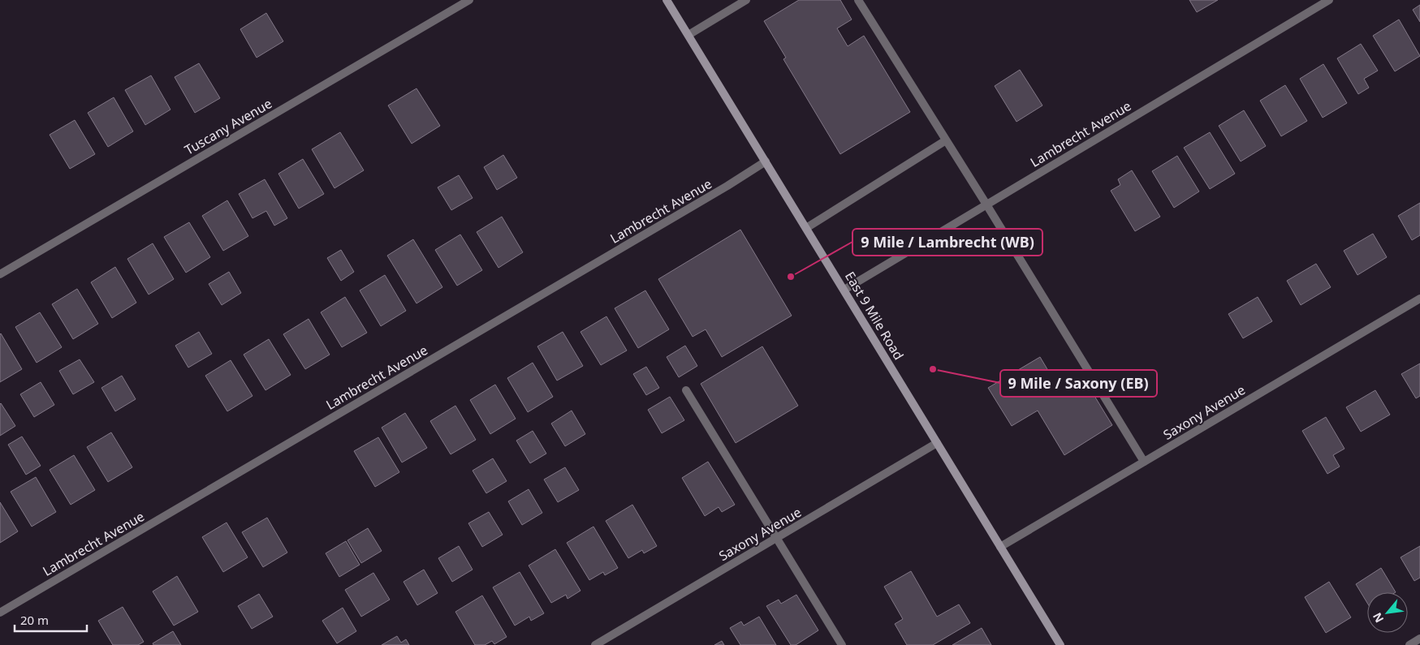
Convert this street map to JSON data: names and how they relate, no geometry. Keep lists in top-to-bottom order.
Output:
{
  "streets": {
    "main road": ["East 9 Mile Road"],
    "street": ["Tuscany Avenue", "Lambrecht Avenue", "Saxony Avenue"]
  },
  "crossings": [
    ["Lambrecht Avenue", "East 9 Mile Road"],
    ["East 9 Mile Road", "Saxony Avenue"]
  ],
  "places": ["9 Mile / Lambrecht (WB)", "9 Mile / Saxony (EB)"],
  "scale_bar": "20 m",
  "north": "bottom left"
}
